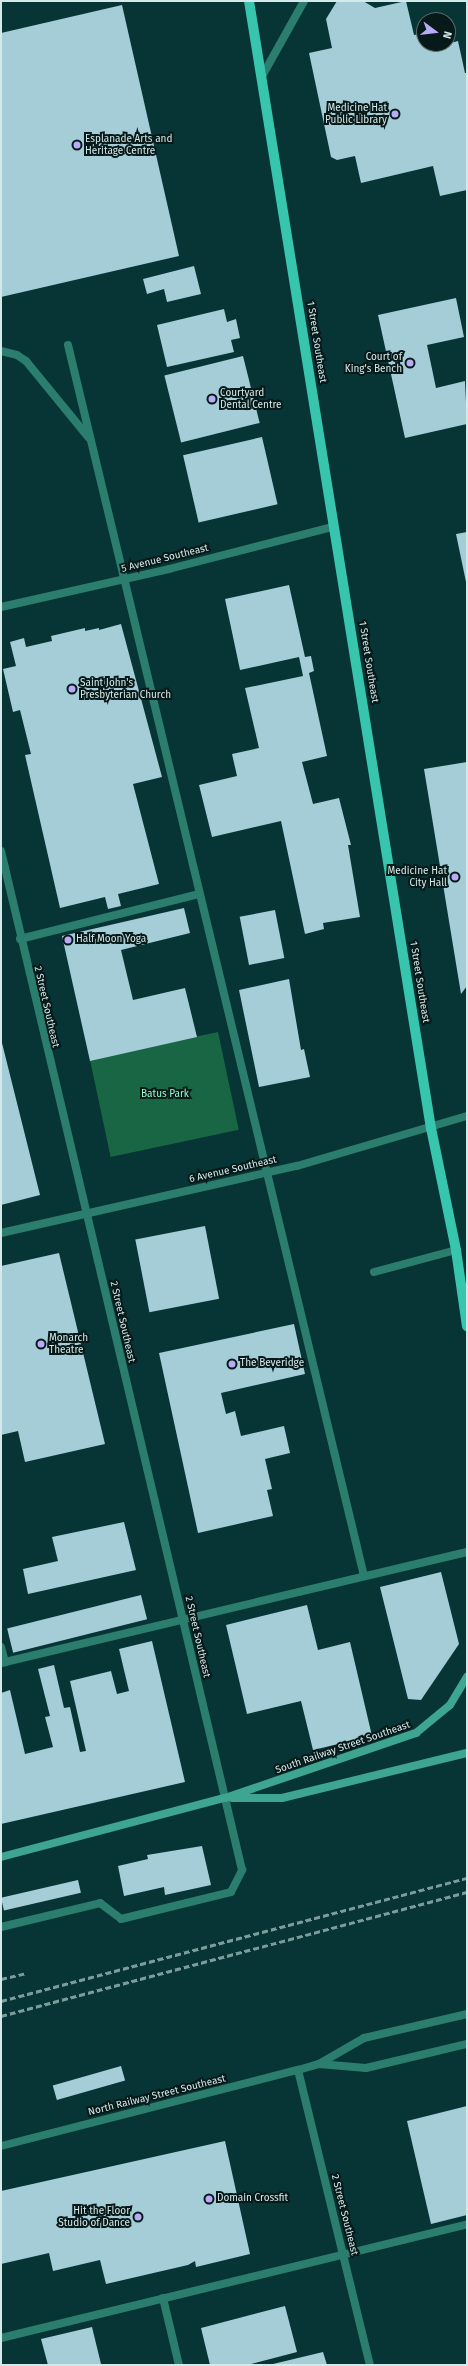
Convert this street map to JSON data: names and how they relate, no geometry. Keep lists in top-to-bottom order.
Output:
{
  "streets": {
    "main road": ["1 Street Southeast", "South Railway Street Southeast"],
    "street": [
      "5 Avenue Southeast",
      "2 Street Southeast",
      "6 Avenue Southeast",
      "North Railway Street Southeast"
    ]
  },
  "crossings": [
    ["1 Street Southeast", "5 Avenue Southeast"],
    ["1 Street Southeast", "6 Avenue Southeast"],
    ["2 Street Southeast", "6 Avenue Southeast"],
    ["2 Street Southeast", "South Railway Street Southeast"],
    ["2 Street Southeast", "North Railway Street Southeast"]
  ],
  "parks": ["Batus Park"],
  "places": [
    "Medicine Hat Public Library",
    "Esplanade Arts and Heritage Centre",
    "Court of King's Bench",
    "Courtyard Dental Centre",
    "Saint John's Presbyterian Church",
    "Medicine Hat City Hall",
    "Half Moon Yoga",
    "Monarch Theatre",
    "The Beveridge",
    "Domain Crossfit",
    "Hit the Floor Studio of Dance"
  ],
  "north": "right"
}
